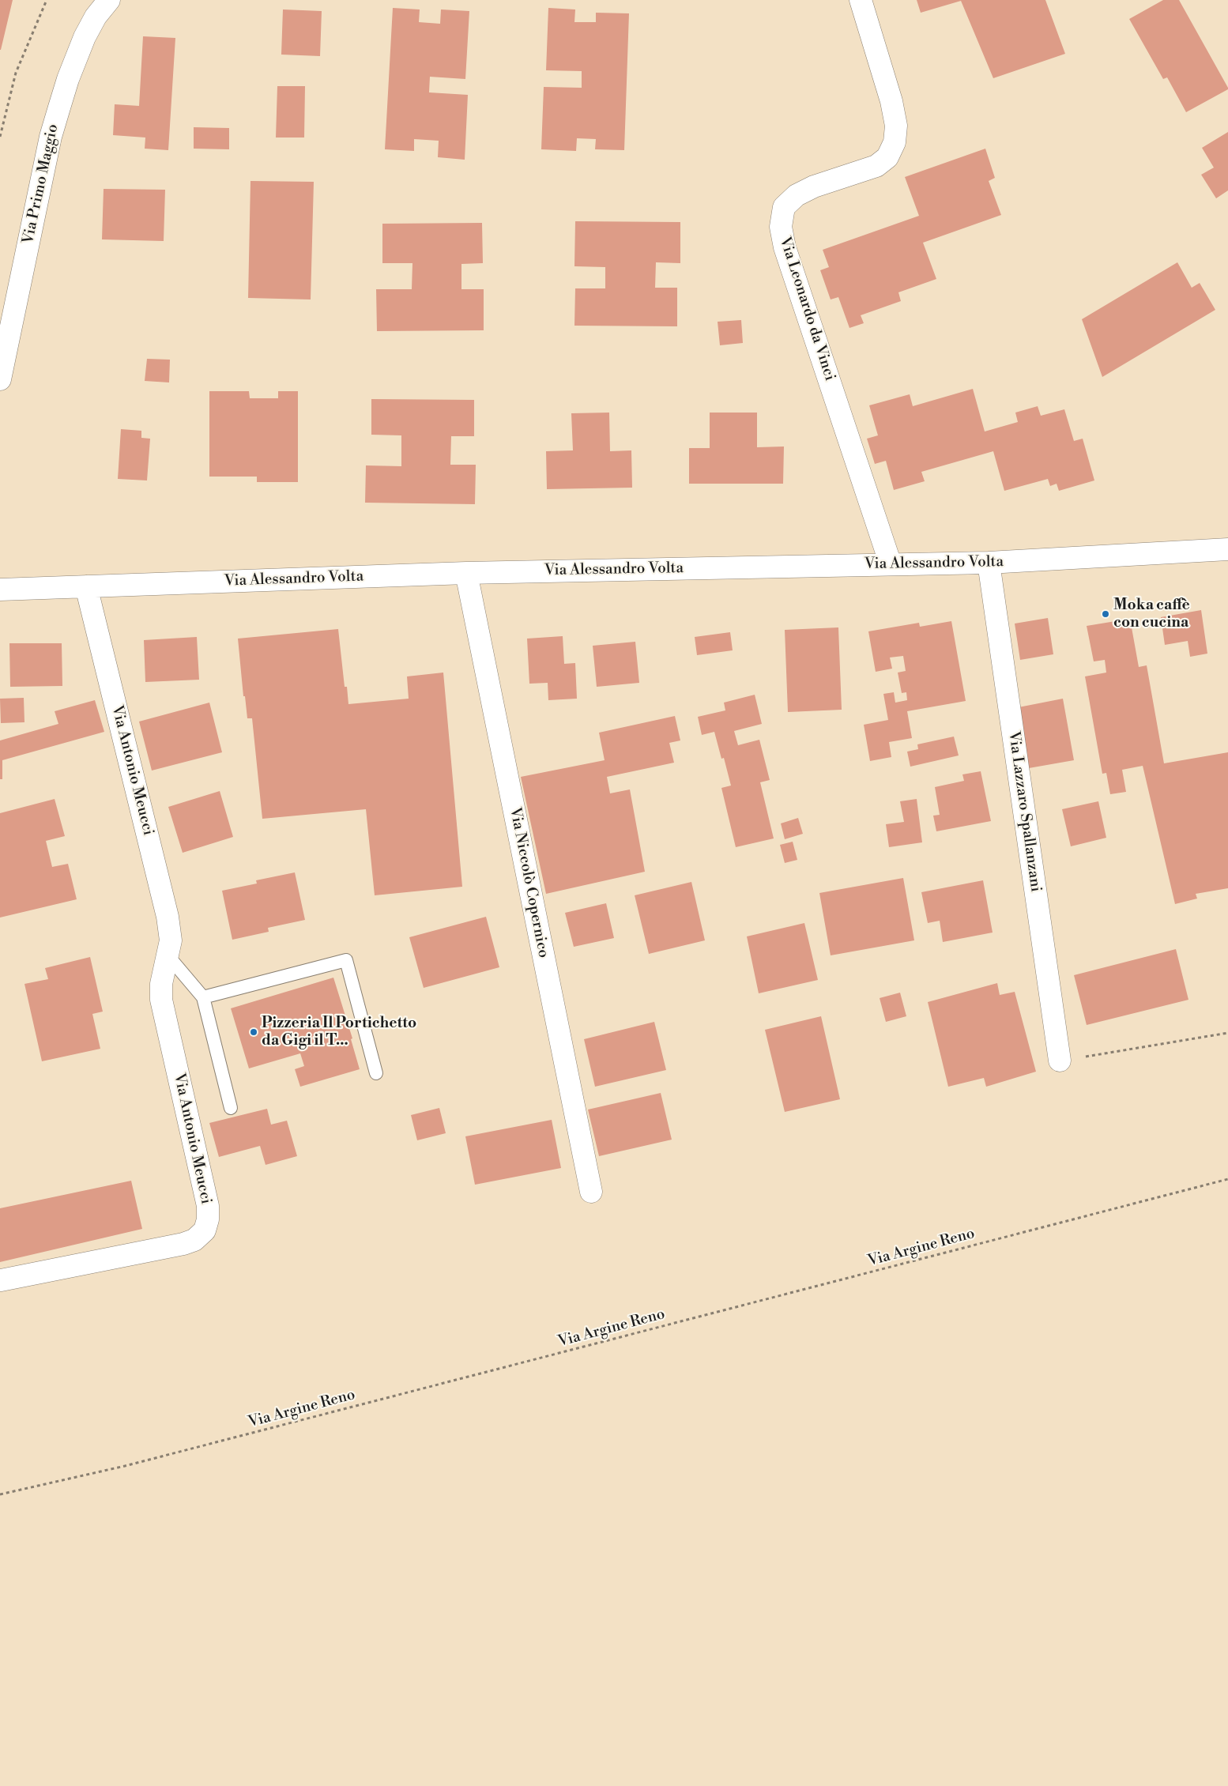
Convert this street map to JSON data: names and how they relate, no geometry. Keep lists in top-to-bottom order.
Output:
{
  "streets": {
    "street": [
      "Via Primo Maggio",
      "Via Leonardo da Vinci",
      "Via Alessandro Volta",
      "Via Antonio Meucci",
      "Via Lazzaro Spallanzani",
      "Via Niccolò Copernico"
    ],
    "path": ["Via Argine Reno"]
  },
  "crossings": [
    ["Via Leonardo da Vinci", "Via Alessandro Volta"],
    ["Via Alessandro Volta", "Via Antonio Meucci"],
    ["Via Alessandro Volta", "Via Lazzaro Spallanzani"],
    ["Via Alessandro Volta", "Via Niccolò Copernico"]
  ],
  "places": ["Moka caffè con cucina", "Pizzeria Il Portichetto da Gigi il T..."]
}
